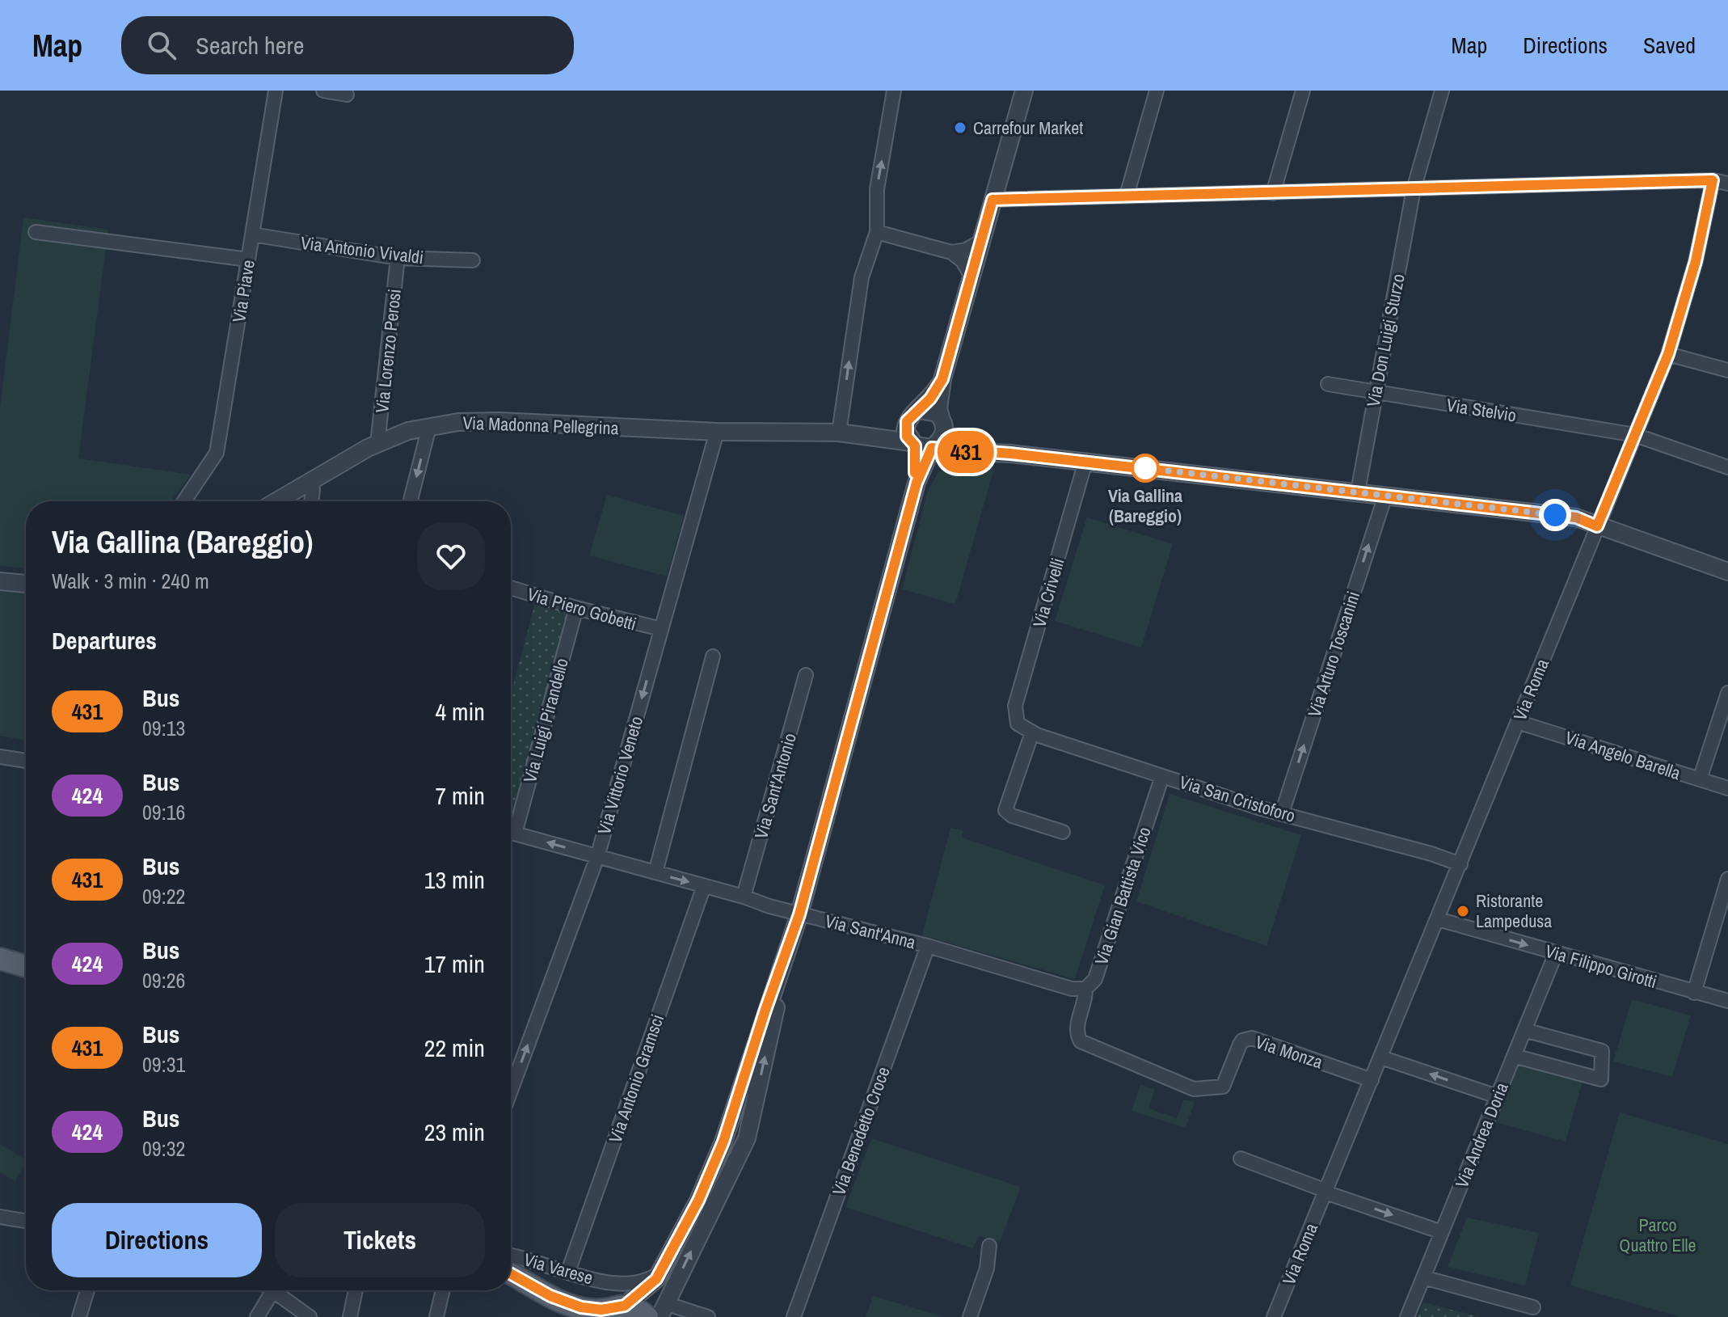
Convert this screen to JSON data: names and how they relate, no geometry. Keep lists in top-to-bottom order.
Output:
{
  "streets": {
    "street": [
      "Via Antonio Vivaldi",
      "Via Piave",
      "Via Don Luigi Sturzo",
      "Via Lorenzo Perosi",
      "Via Stelvio",
      "Via Madonna Pellegrina",
      "Via Crivelli",
      "Via Piero Gobetti",
      "Via Arturo Toscanini",
      "Via Roma",
      "Via Luigi Pirandello",
      "Via Angelo Barella",
      "Via Vittorio Veneto",
      "Via Sant'Antonio",
      "Via San Cristoforo",
      "Via Gian Battista Vico",
      "Via Sant'Anna",
      "Via Filippo Girotti",
      "Via Monza",
      "Via Antonio Gramsci",
      "Via Benedetto Croce",
      "Via Andrea Doria",
      "Via Varese"
    ]
  },
  "crossings": [
    ["Via Antonio Vivaldi", "Via Piave"],
    ["Via Antonio Vivaldi", "Via Lorenzo Perosi"],
    ["Via Don Luigi Sturzo", "Via Stelvio"],
    ["Via Lorenzo Perosi", "Via Madonna Pellegrina"],
    ["Via Stelvio", "Via Roma"],
    ["Via Madonna Pellegrina", "Via Vittorio Veneto"],
    ["Via Crivelli", "Via San Cristoforo"],
    ["Via Piero Gobetti", "Via Luigi Pirandello"],
    ["Via Piero Gobetti", "Via Vittorio Veneto"],
    ["Via Arturo Toscanini", "Via San Cristoforo"],
    ["Via Roma", "Via Angelo Barella"],
    ["Via Roma", "Via San Cristoforo"],
    ["Via Roma", "Via Filippo Girotti"],
    ["Via Roma", "Via Monza"],
    ["Via Vittorio Veneto", "Via Sant'Anna"],
    ["Via Sant'Antonio", "Via Sant'Anna"],
    ["Via San Cristoforo", "Via Gian Battista Vico"],
    ["Via Gian Battista Vico", "Via Sant'Anna"],
    ["Via Gian Battista Vico", "Via Monza"],
    ["Via Sant'Anna", "Via Antonio Gramsci"],
    ["Via Sant'Anna", "Via Benedetto Croce"],
    ["Via Filippo Girotti", "Via Andrea Doria"],
    ["Via Antonio Gramsci", "Via Varese"]
  ],
  "one_way": ["Via Arturo Toscanini", "Via Filippo Girotti"],
  "parks": ["Parco Quattro Elle"],
  "places": ["Carrefour Market", "Via Gallina (Bareggio)", "Ristorante Lampedusa"],
  "lines": ["bus line 431"],
  "page": {
    "header": "Map",
    "search": "Search here",
    "nav": ["Map", "Directions", "Saved"],
    "on_map": "431",
    "heading": [
      ["Via Gallina (Bareggio)", "Walk · 3 min · 240 m"],
      "Departures"
    ],
    "list": [
      {
        "mark": "431",
        "name": "Bus",
        "note": "09:13",
        "value": "4 min"
      },
      {
        "mark": "424",
        "name": "Bus",
        "note": "09:16",
        "value": "7 min"
      },
      {
        "mark": "431",
        "name": "Bus",
        "note": "09:22",
        "value": "13 min"
      },
      {
        "mark": "424",
        "name": "Bus",
        "note": "09:26",
        "value": "17 min"
      },
      {
        "mark": "431",
        "name": "Bus",
        "note": "09:31",
        "value": "22 min"
      },
      {
        "mark": "424",
        "name": "Bus",
        "note": "09:32",
        "value": "23 min"
      }
    ],
    "buttons": ["Directions", "Tickets"]
  }
}
